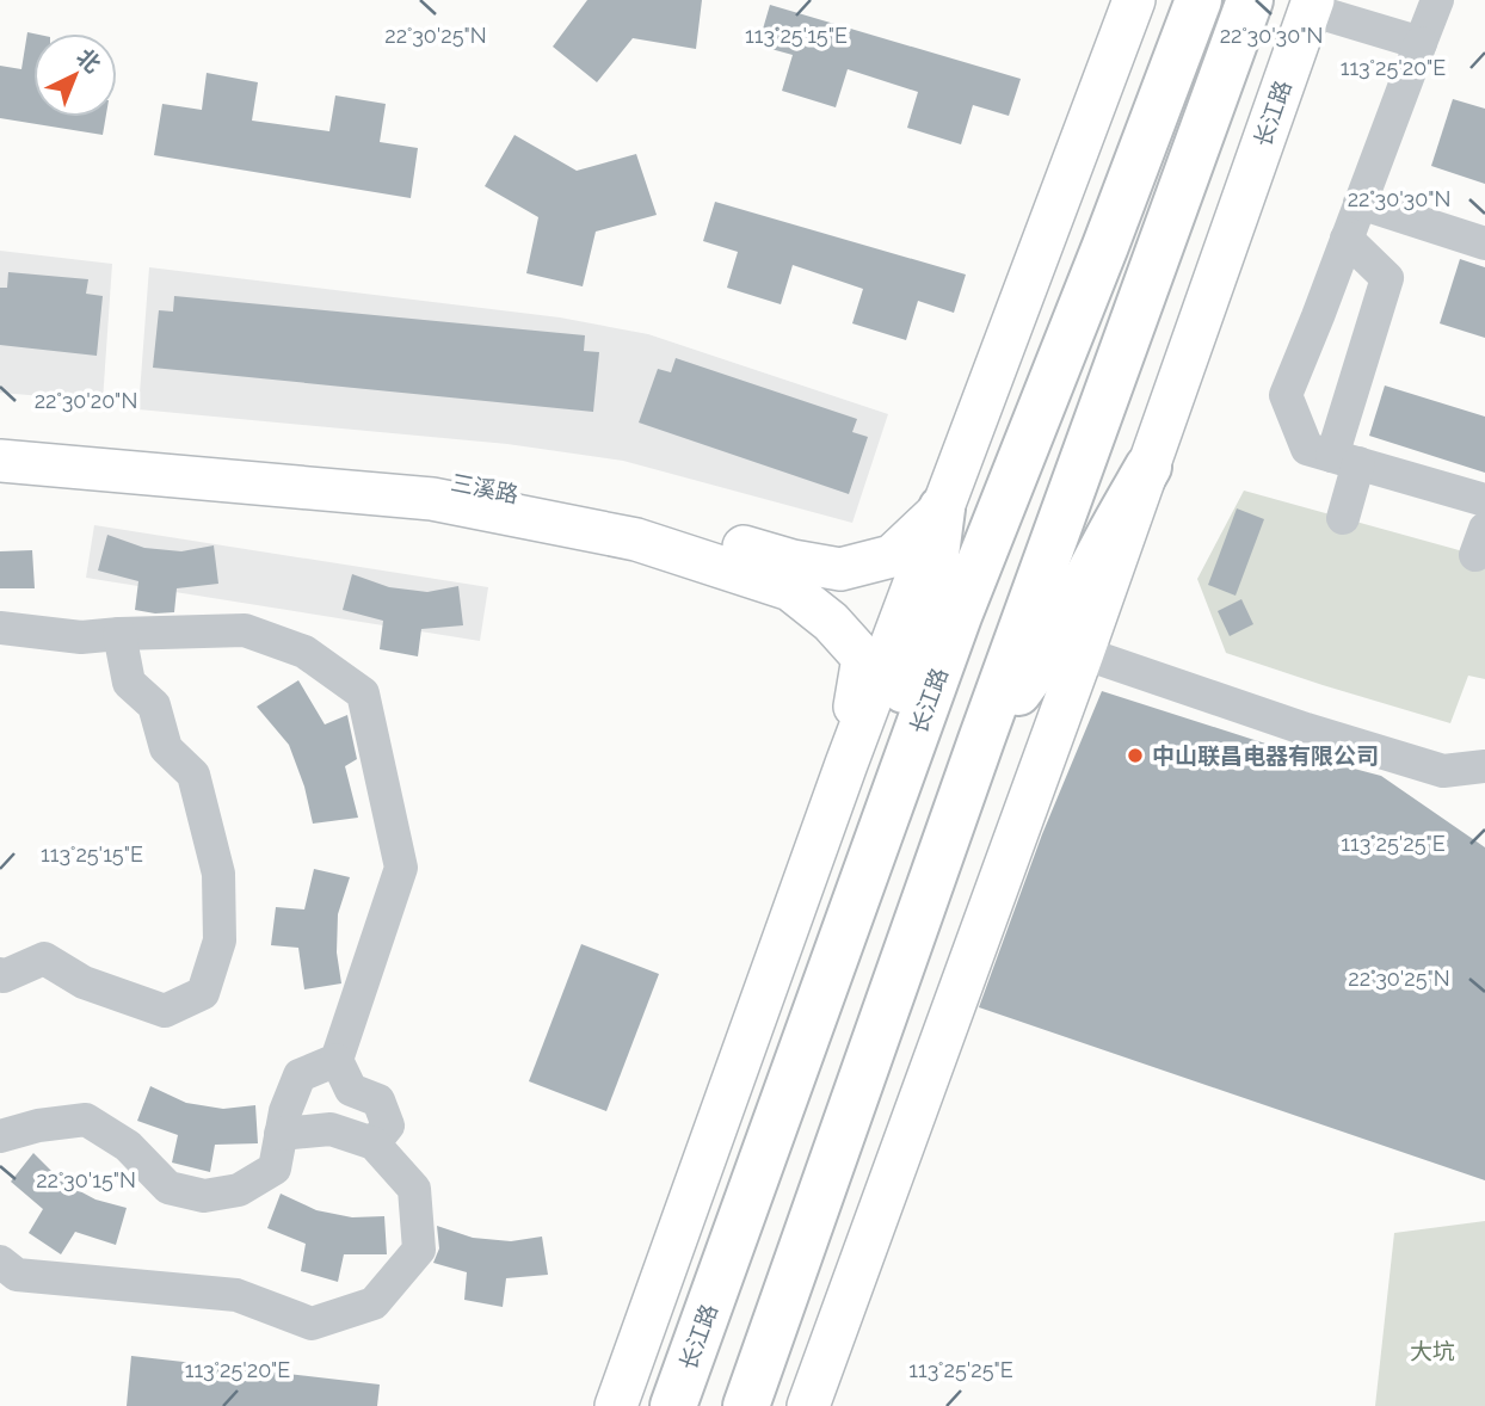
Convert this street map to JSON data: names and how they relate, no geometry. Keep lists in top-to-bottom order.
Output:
{
  "streets": {
    "highway": ["长江路"],
    "main road": ["三溪路"]
  },
  "parks": ["大坑"],
  "places": ["中山联昌电器有限公司"],
  "north": "top right",
  "coordinates": [
    "22°30'30\"N",
    "22°30'25\"N",
    "113°25'15\"E",
    "113°25'20\"E",
    "22°30'20\"N",
    "113°25'25\"E",
    "22°30'15\"N"
  ]
}
